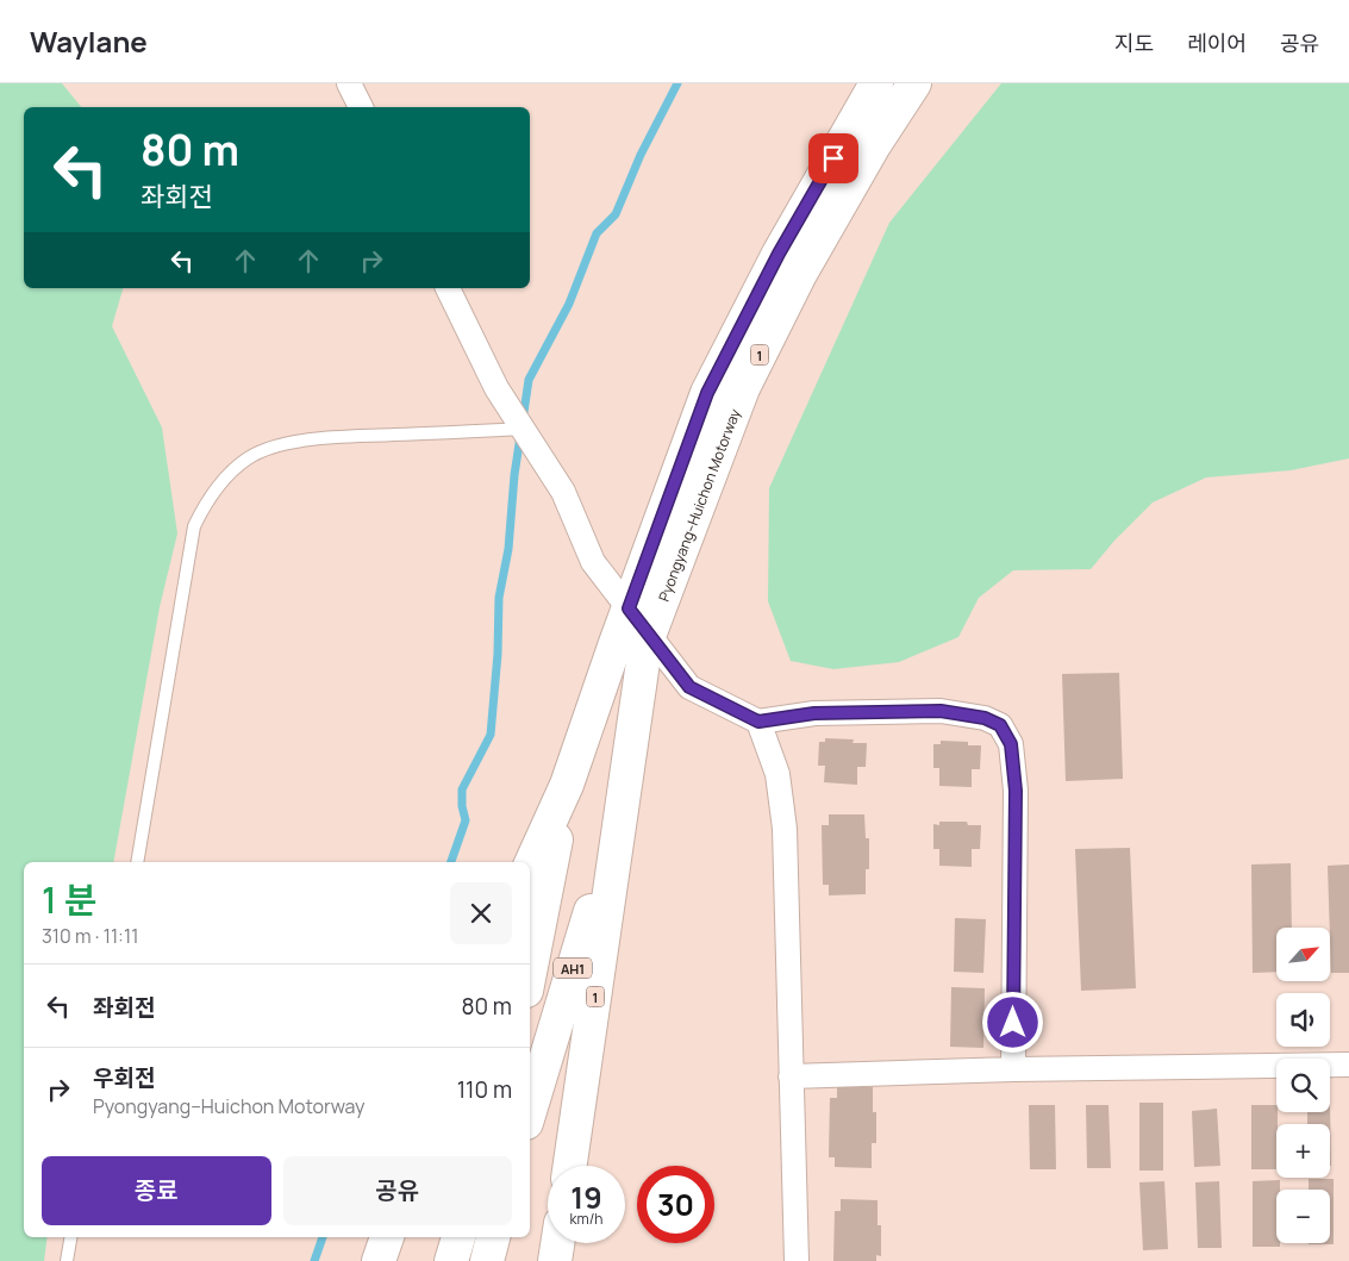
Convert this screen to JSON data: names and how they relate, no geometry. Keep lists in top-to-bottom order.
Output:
{
  "streets": {
    "highway": ["1", "Pyongyang–Huichon Motorway", "AH1"]
  },
  "crossings": [
    ["Pyongyang–Huichon Motorway", "AH1"]
  ],
  "north": "top right",
  "page": {
    "header": "Waylane",
    "nav": ["지도", "레이어", "공유"],
    "turn": ["80 m", "좌회전"],
    "heading": ["1 분", "310 m · 11:11"],
    "map_buttons": ["+", "−"],
    "list": [
      {
        "name": "좌회전",
        "value": "80 m"
      },
      {
        "name": "우회전",
        "note": "Pyongyang–Huichon Motorway",
        "value": "110 m"
      }
    ],
    "buttons": ["종료", "공유"],
    "speed": "19 km/h",
    "limit": "30"
  }
}
